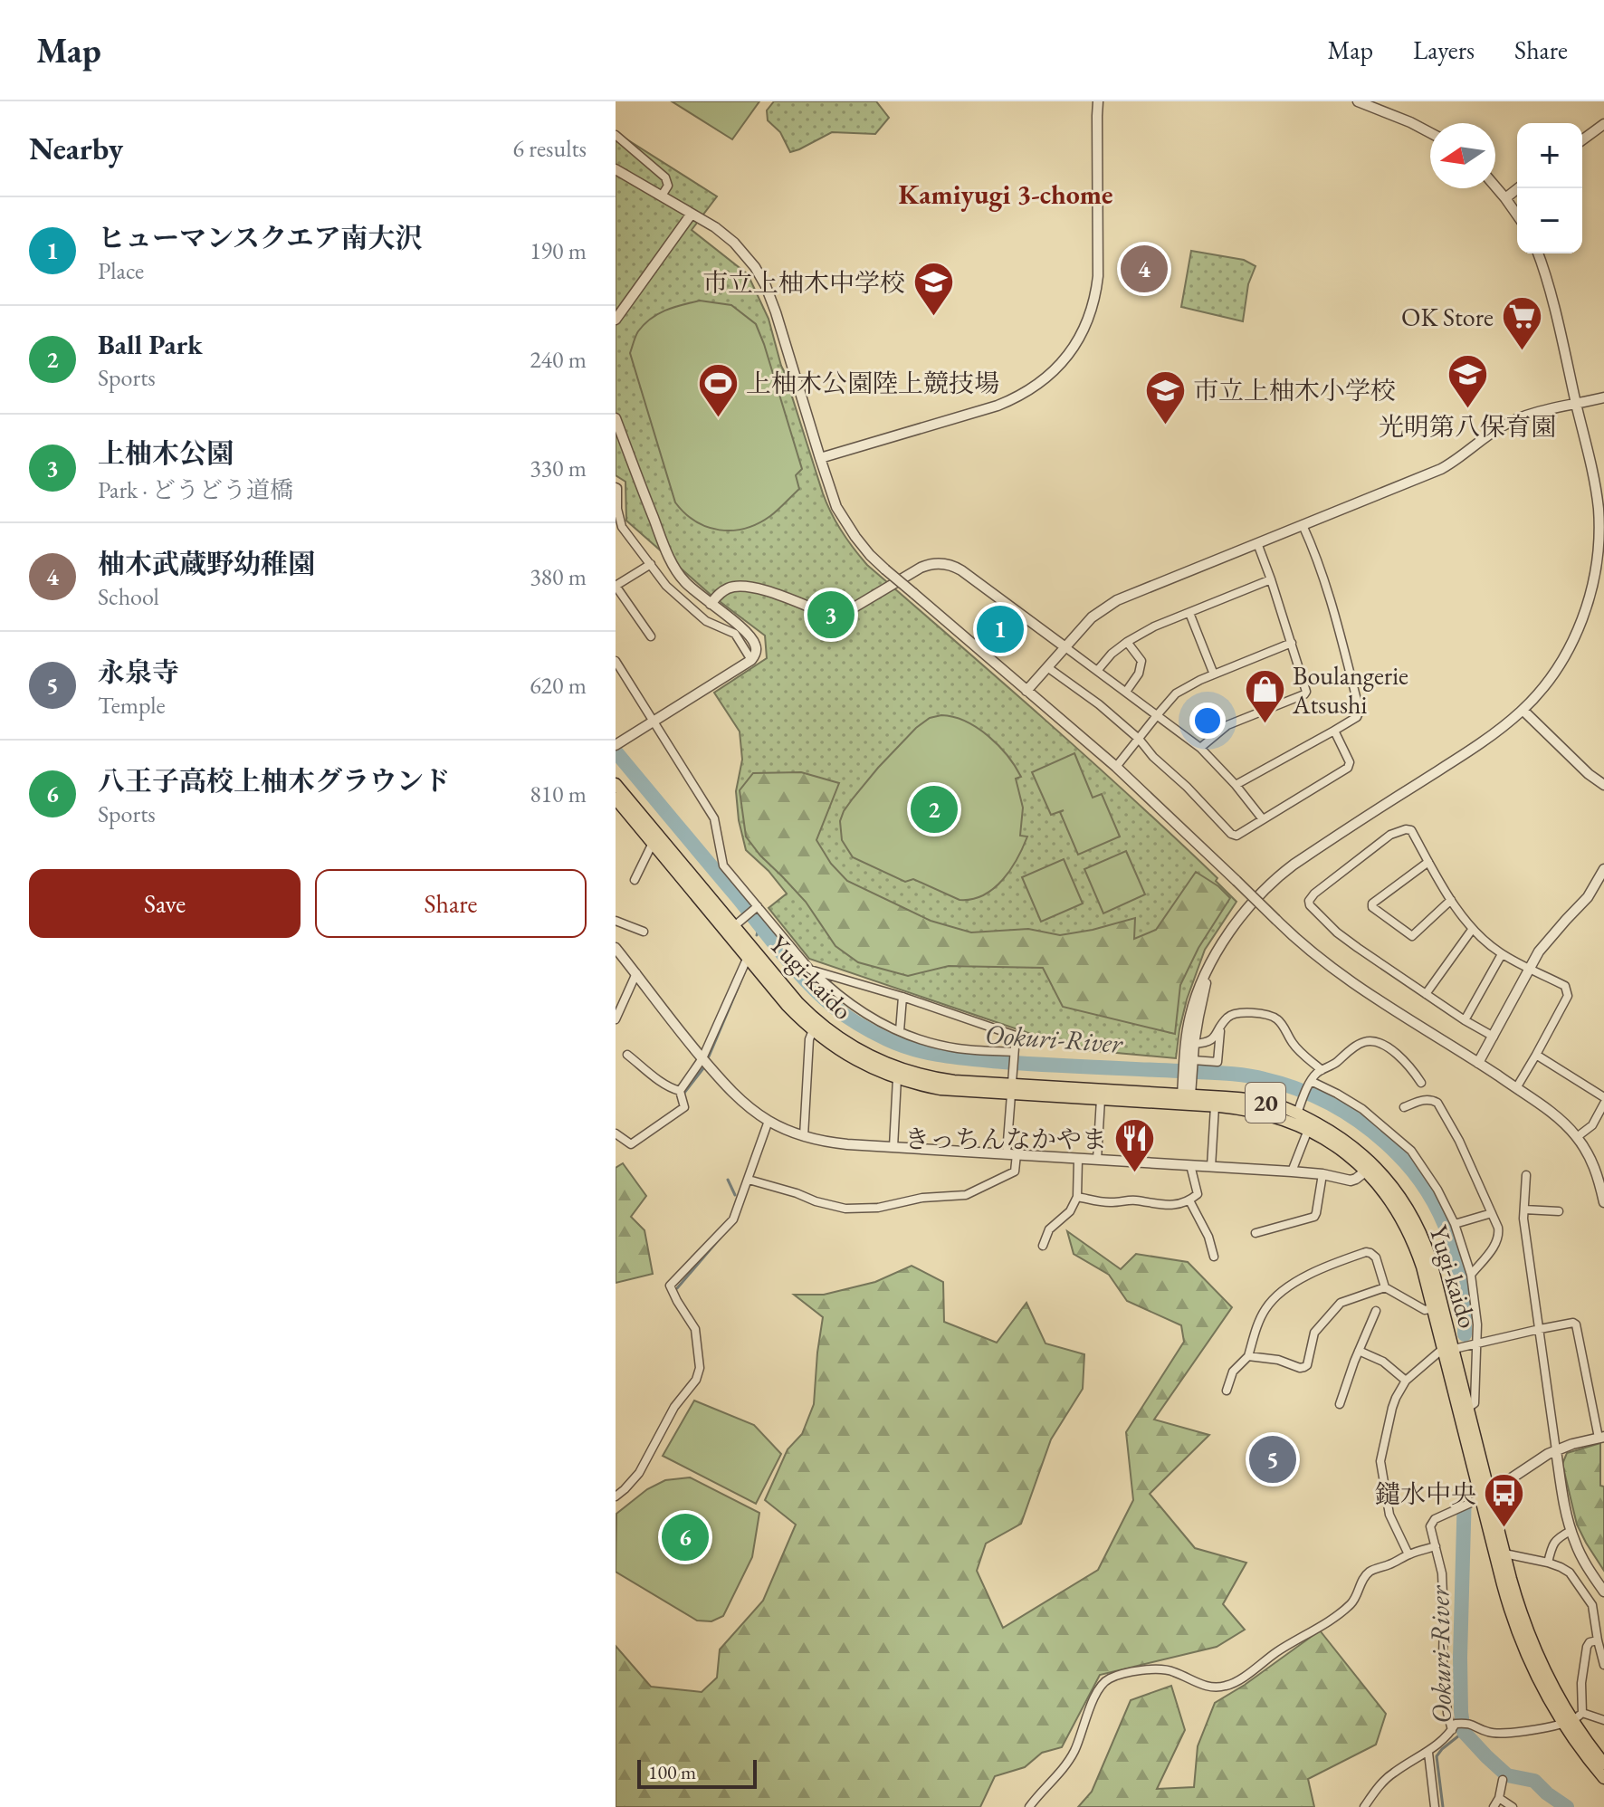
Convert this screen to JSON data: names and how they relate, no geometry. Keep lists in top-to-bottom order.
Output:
{
  "streets": {
    "main road": ["Yugi-kaido", "20"]
  },
  "districts": ["Kamiyugi 3-chome"],
  "water": ["Ookuri-River"],
  "places": {
    "school or university": ["市立上柚木中学校", "光明第八保育園", "市立上柚木小学校"],
    "supermarket": ["OK Store"],
    "sports": ["上柚木公園陸上競技場"],
    "shop": ["Boulangerie Atsushi"],
    "restaurant": ["きっちんなかやま"],
    "bus stop": ["鑓水中央"]
  },
  "scale_bar": "100 m",
  "north": "left",
  "page": {
    "header": "Map",
    "nav": ["Map", "Layers", "Share"],
    "heading": ["Nearby", "6 results"],
    "map_buttons": ["+", "−"],
    "list": [
      {
        "mark": "1",
        "name": "ヒューマンスクエア南大沢",
        "note": "Place",
        "value": "190 m"
      },
      {
        "mark": "2",
        "name": "Ball Park",
        "note": "Sports",
        "value": "240 m"
      },
      {
        "mark": "3",
        "name": "上柚木公園",
        "note": "Park · どうどう道橋",
        "value": "330 m"
      },
      {
        "mark": "4",
        "name": "柚木武蔵野幼稚園",
        "note": "School",
        "value": "380 m"
      },
      {
        "mark": "5",
        "name": "永泉寺",
        "note": "Temple",
        "value": "620 m"
      },
      {
        "mark": "6",
        "name": "八王子高校上柚木グラウンド",
        "note": "Sports",
        "value": "810 m"
      }
    ],
    "pins": [
      "4",
      "3",
      "1",
      "2",
      "5",
      "6"
    ],
    "buttons": ["Save", "Share"],
    "scale": "100 m"
  }
}
